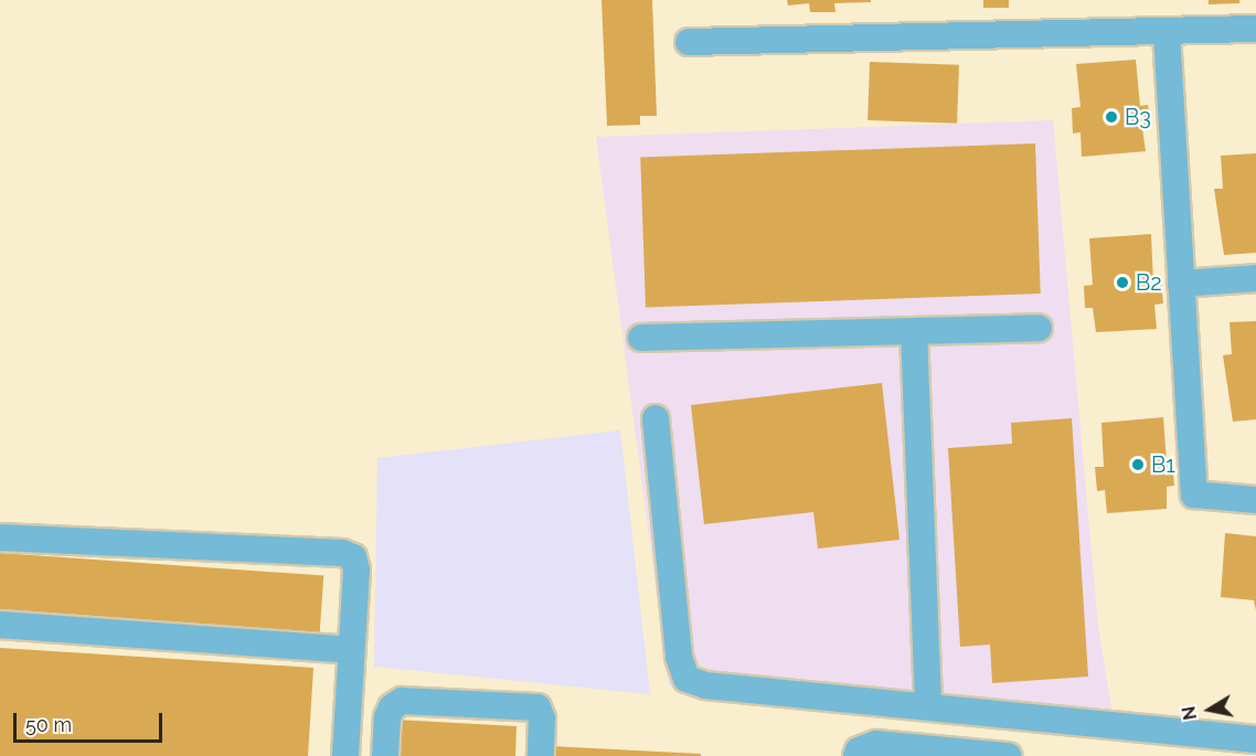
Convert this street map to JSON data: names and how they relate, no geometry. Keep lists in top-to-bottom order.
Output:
{
  "places": ["B3", "B2", "B1"],
  "scale_bar": "50 m",
  "north": "left"
}
